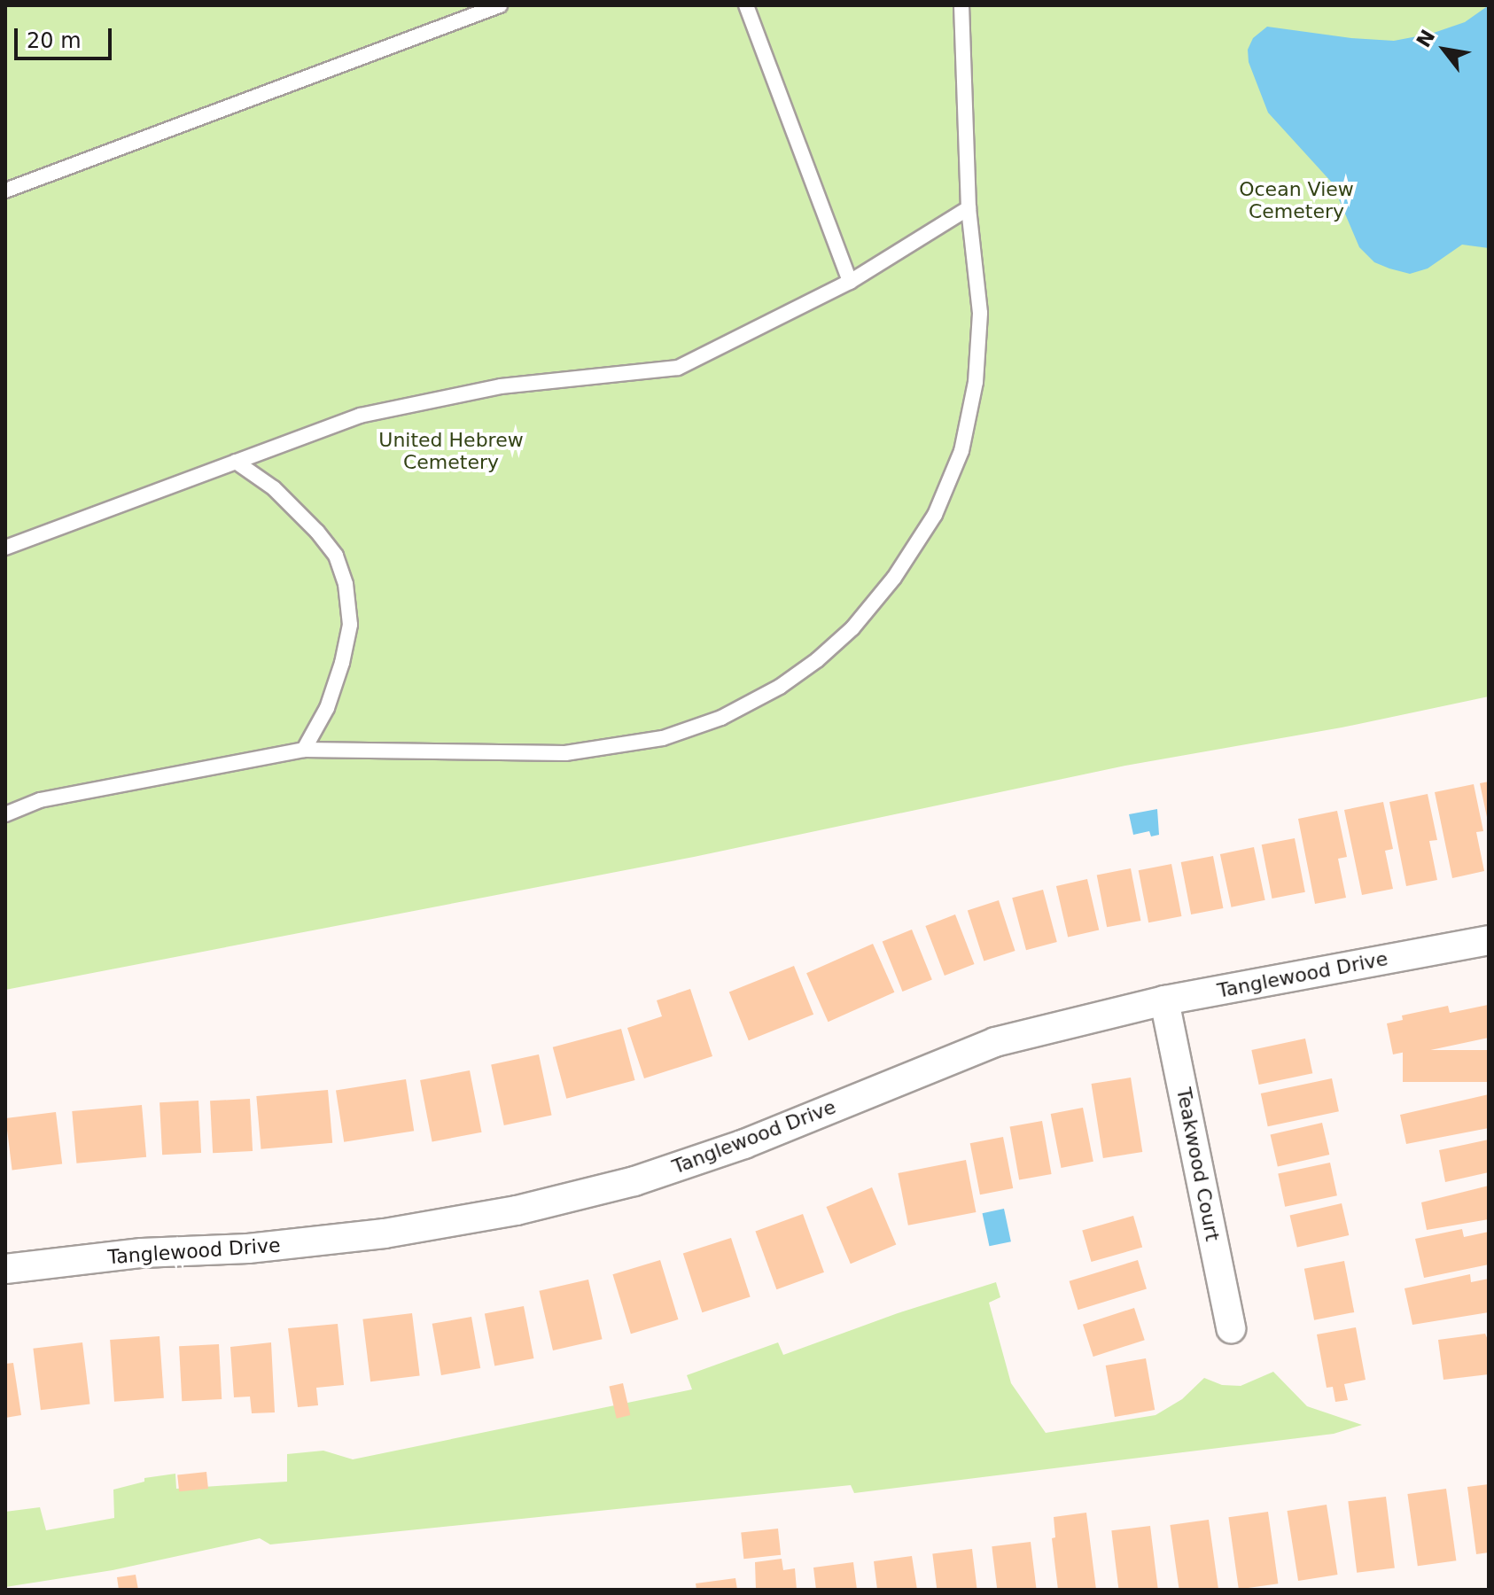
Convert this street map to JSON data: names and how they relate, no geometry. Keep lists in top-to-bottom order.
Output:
{
  "streets": {
    "street": ["Tanglewood Drive", "Teakwood Court"]
  },
  "crossings": [
    ["Tanglewood Drive", "Teakwood Court"]
  ],
  "parks": ["Ocean View Cemetery", "United Hebrew Cemetery"],
  "scale_bar": "20 m",
  "north": "top left"
}
